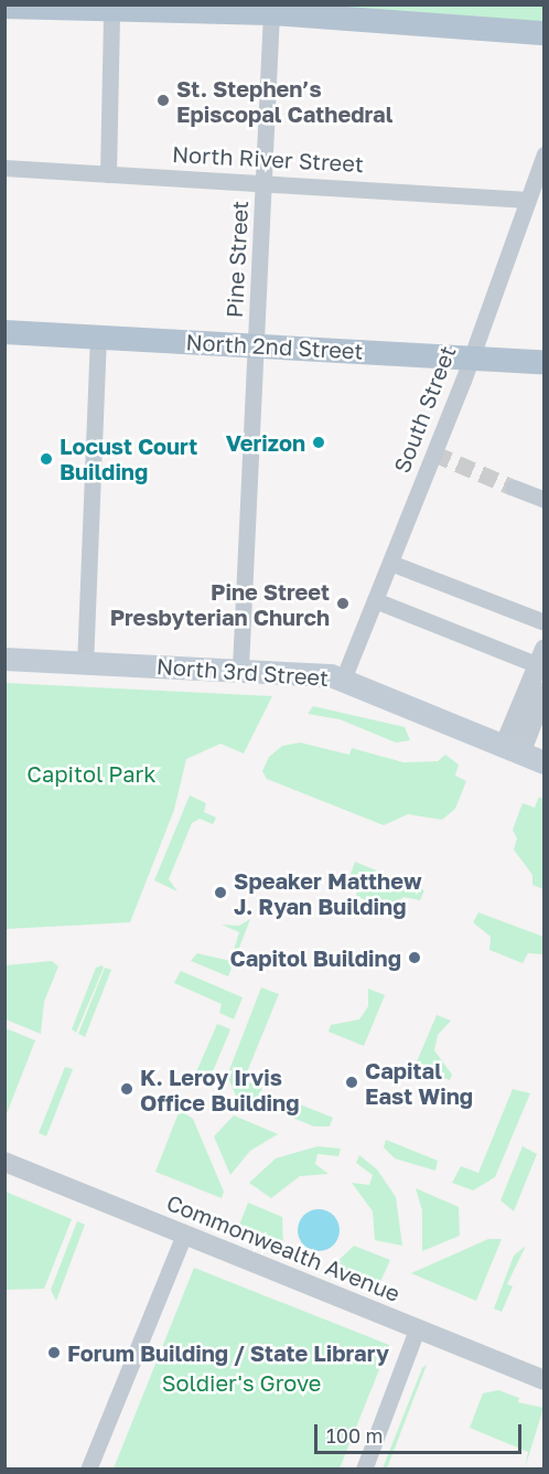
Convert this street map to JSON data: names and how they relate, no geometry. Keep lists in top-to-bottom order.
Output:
{
  "streets": {
    "main road": ["North 2nd Street", "North 3rd Street"],
    "street": [
      "North River Street",
      "Pine Street",
      "South Street",
      "Commonwealth Avenue"
    ]
  },
  "crossings": [
    ["North River Street", "Pine Street"],
    ["North River Street", "South Street"],
    ["Pine Street", "North 2nd Street"],
    ["Pine Street", "North 3rd Street"],
    ["North 2nd Street", "South Street"],
    ["South Street", "North 3rd Street"]
  ],
  "parks": ["Capitol Park", "Soldier's Grove"],
  "places": [
    "St. Stephen’s Episcopal Cathedral",
    "Verizon",
    "Locust Court Building",
    "Pine Street Presbyterian Church",
    "Speaker Matthew J. Ryan Building",
    "Capitol Building",
    "Capital East Wing",
    "K. Leroy Irvis Office Building",
    "Forum Building / State Library"
  ],
  "scale_bar": "100 m"
}
